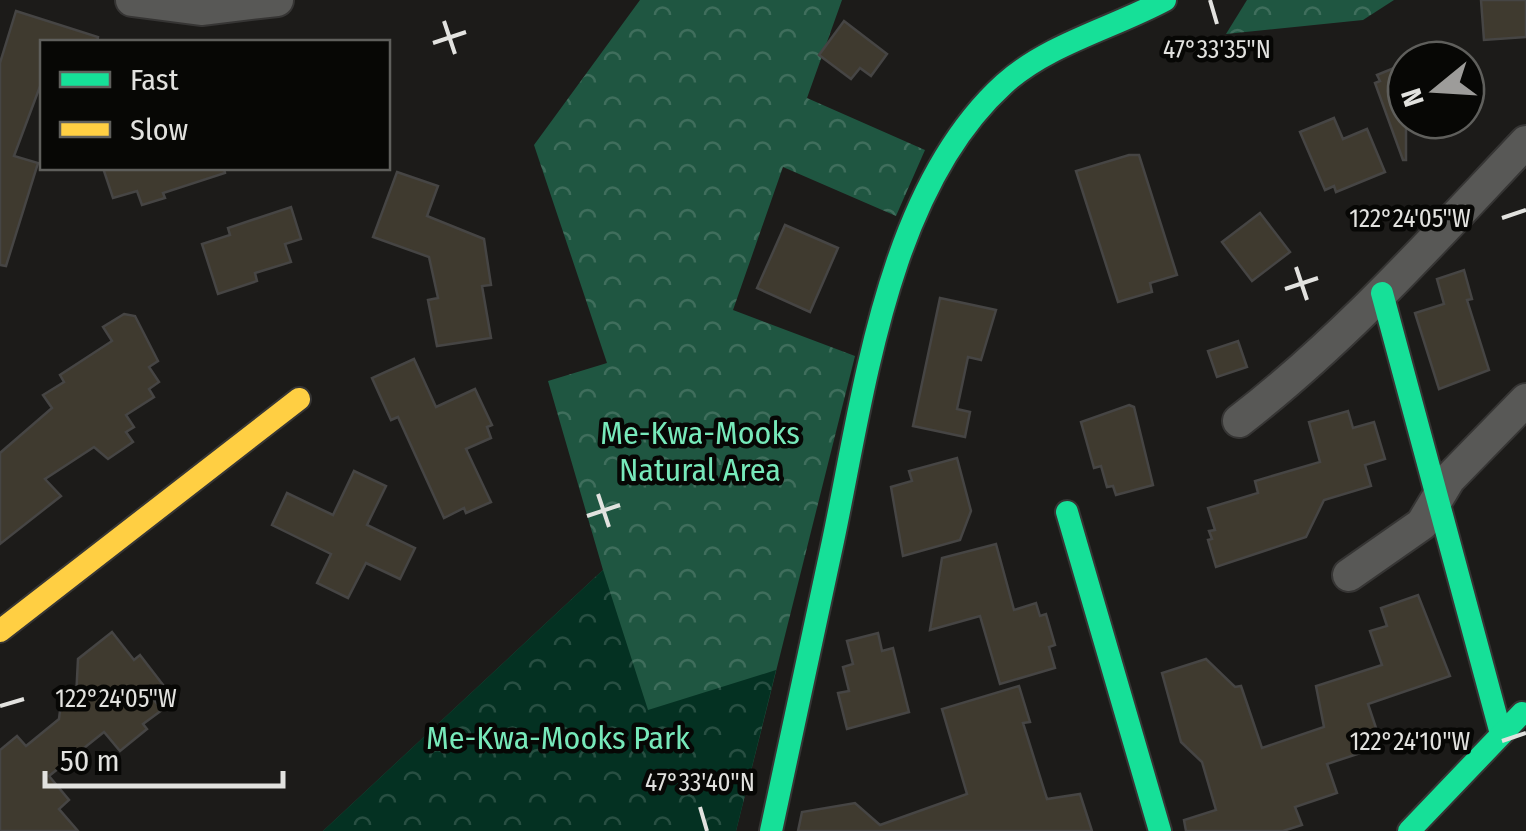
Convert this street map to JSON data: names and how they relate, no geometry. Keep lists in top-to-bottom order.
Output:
{
  "parks": ["Me-Kwa-Mooks Natural Area", "Me-Kwa-Mooks Park"],
  "legend": ["Fast", "Slow"],
  "scale_bar": "50 m",
  "north": "left",
  "coordinates": [
    "47°33'35\"N",
    "122°24'05\"W",
    "122°24'10\"W",
    "47°33'40\"N"
  ]
}
